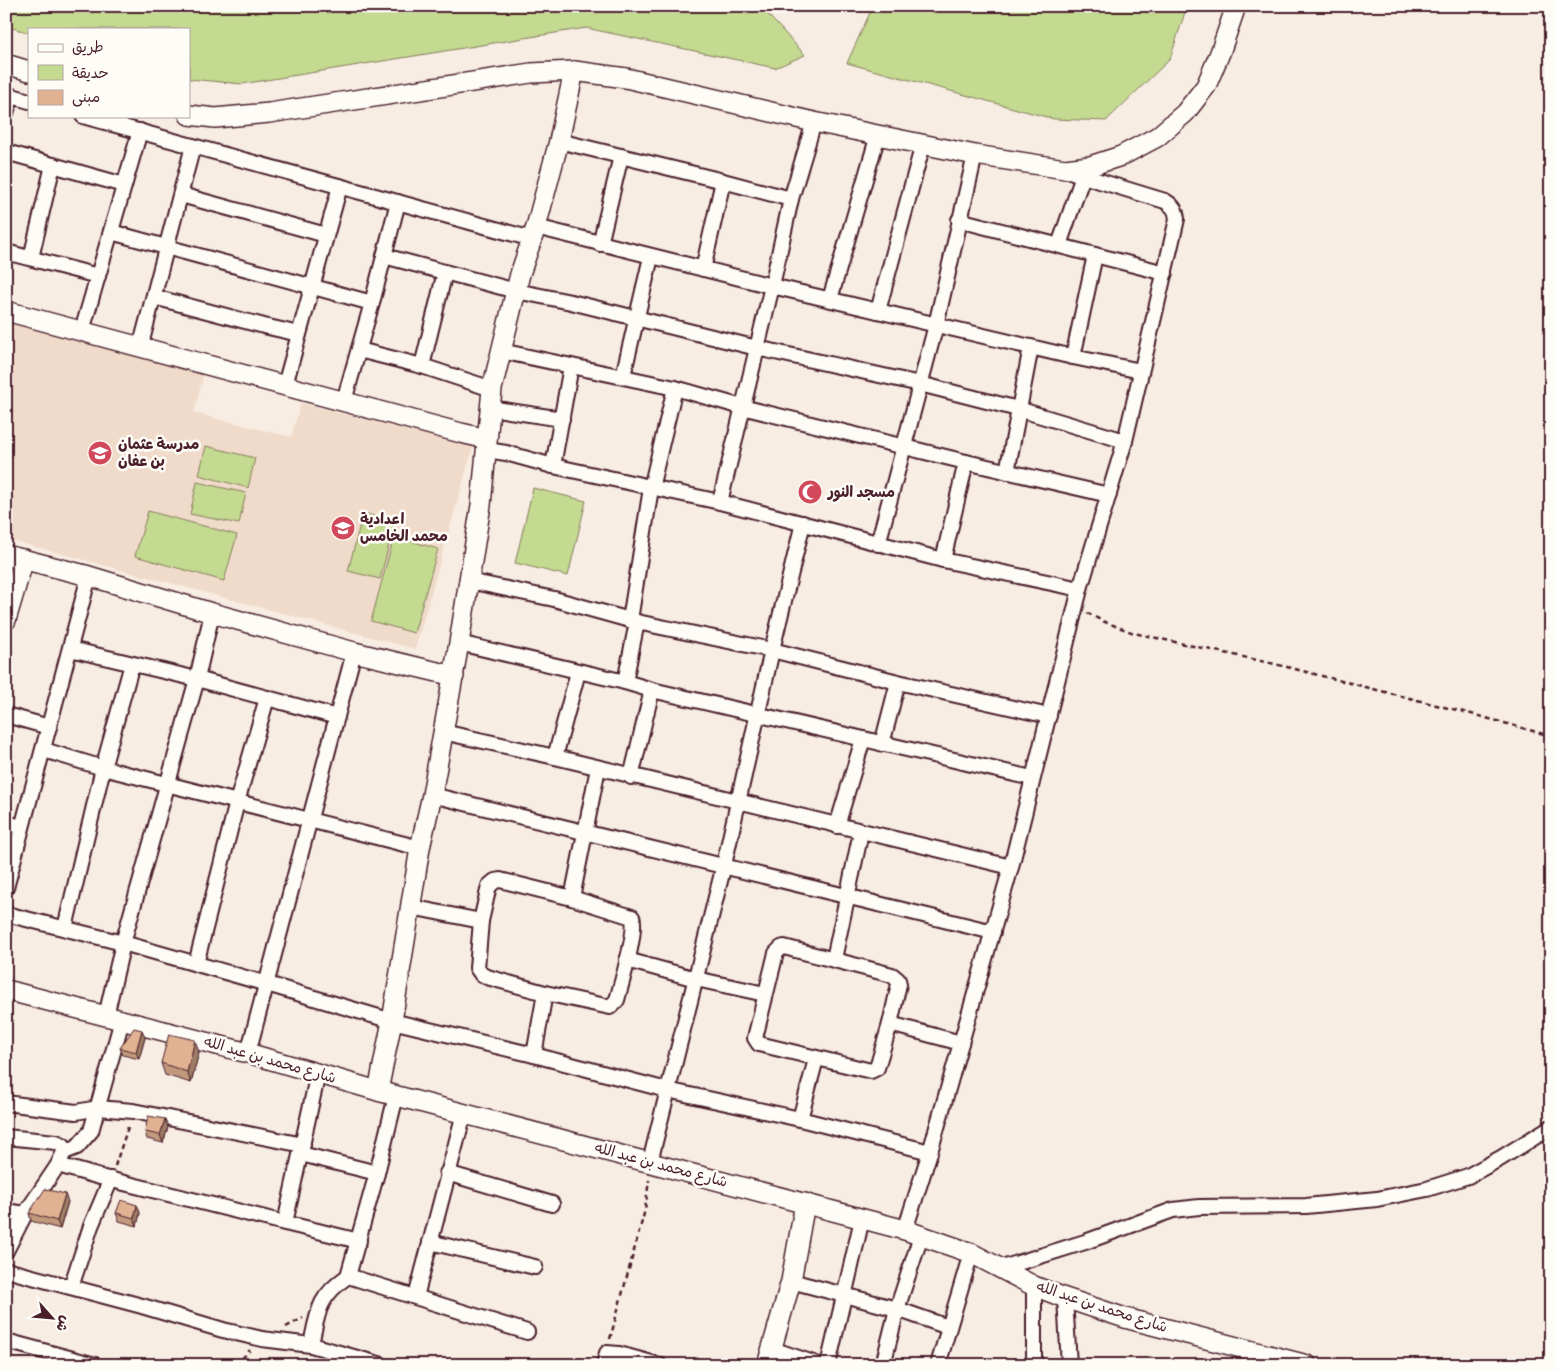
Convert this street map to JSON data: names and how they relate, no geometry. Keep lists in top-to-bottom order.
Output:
{
  "streets": {
    "street": ["شارع محمد بن عبد الله"]
  },
  "places": {
    "school or university": ["مدرسة عثمان بن عفان", "اعدادية محمد الخامس"],
    "mosque": ["مسجد النور"]
  },
  "legend": ["طريق", "حديقة", "مبنى"],
  "north": "bottom right"
}
